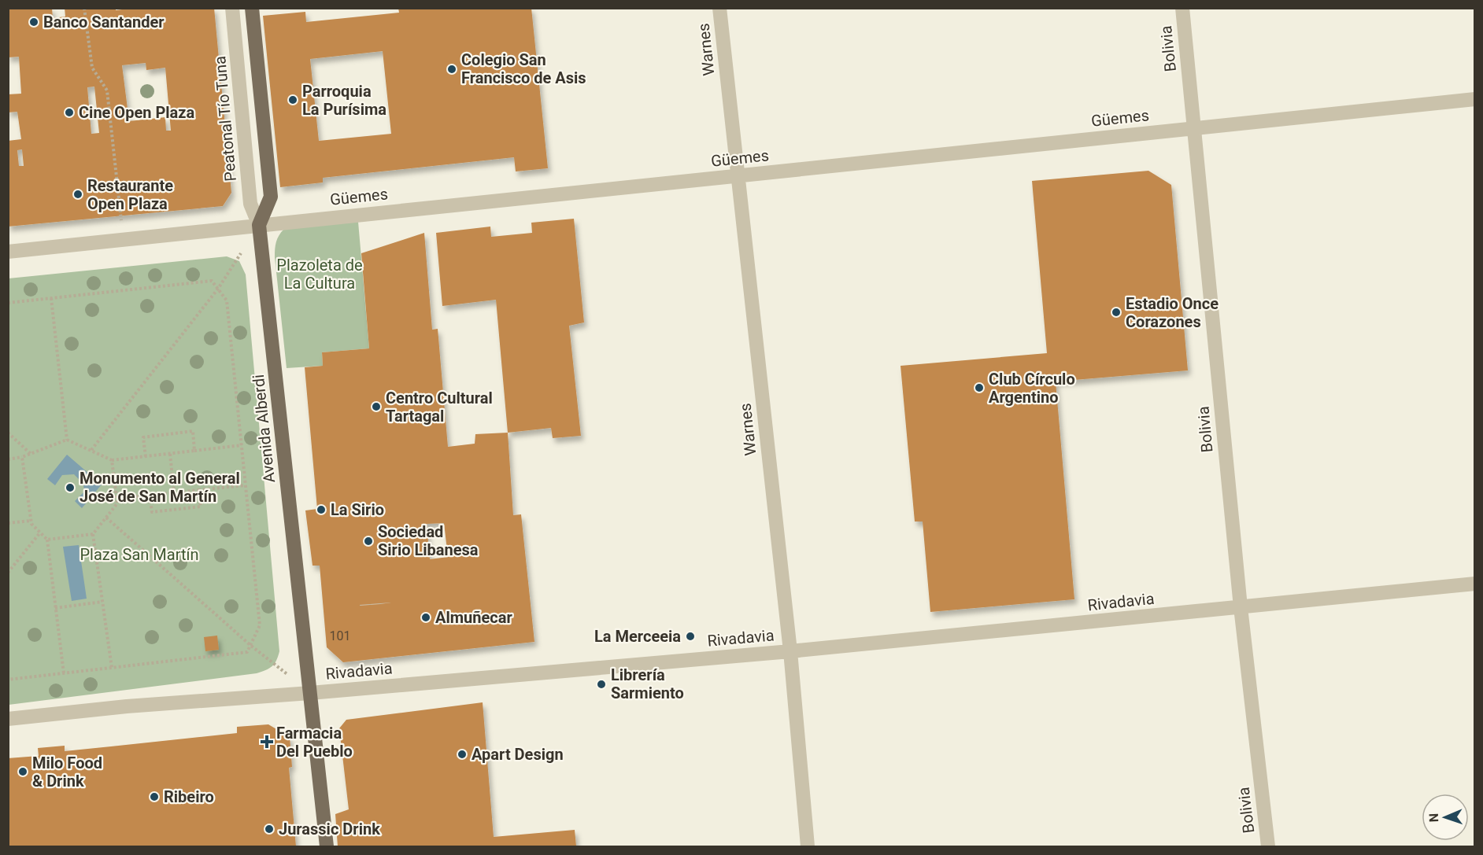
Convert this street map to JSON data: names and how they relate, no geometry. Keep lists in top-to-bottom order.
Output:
{
  "streets": {
    "main road": ["Avenida Alberdi"],
    "street": [
      "Bolivia",
      "Warnes",
      "Güemes",
      "Peatonal Tío Tuna",
      "Rivadavia"
    ]
  },
  "crossings": [
    ["Bolivia", "Güemes"],
    ["Bolivia", "Rivadavia"],
    ["Warnes", "Güemes"],
    ["Warnes", "Rivadavia"],
    ["Güemes", "Peatonal Tío Tuna"],
    ["Güemes", "Avenida Alberdi"],
    ["Peatonal Tío Tuna", "Avenida Alberdi"],
    ["Avenida Alberdi", "Rivadavia"]
  ],
  "parks": ["Plazoleta de La Cultura", "Plaza San Martín"],
  "places": {
    "other": [
      "Banco Santander",
      "Colegio San Francisco de Asis",
      "Parroquia La Purísima",
      "Cine Open Plaza",
      "Restaurante Open Plaza",
      "Estadio Once Corazones",
      "Club Círculo Argentino",
      "Centro Cultural Tartagal",
      "Monumento al General José de San Martín",
      "La Sirio",
      "Sociedad Sirio Libanesa",
      "Almuñecar",
      "La Merceeia",
      "Librería Sarmiento",
      "Apart Design",
      "Milo Food & Drink",
      "Ribeiro",
      "Jurassic Drink"
    ],
    "health": ["Farmacia Del Pueblo"]
  },
  "house_numbers": ["101"],
  "north": "left"
}
